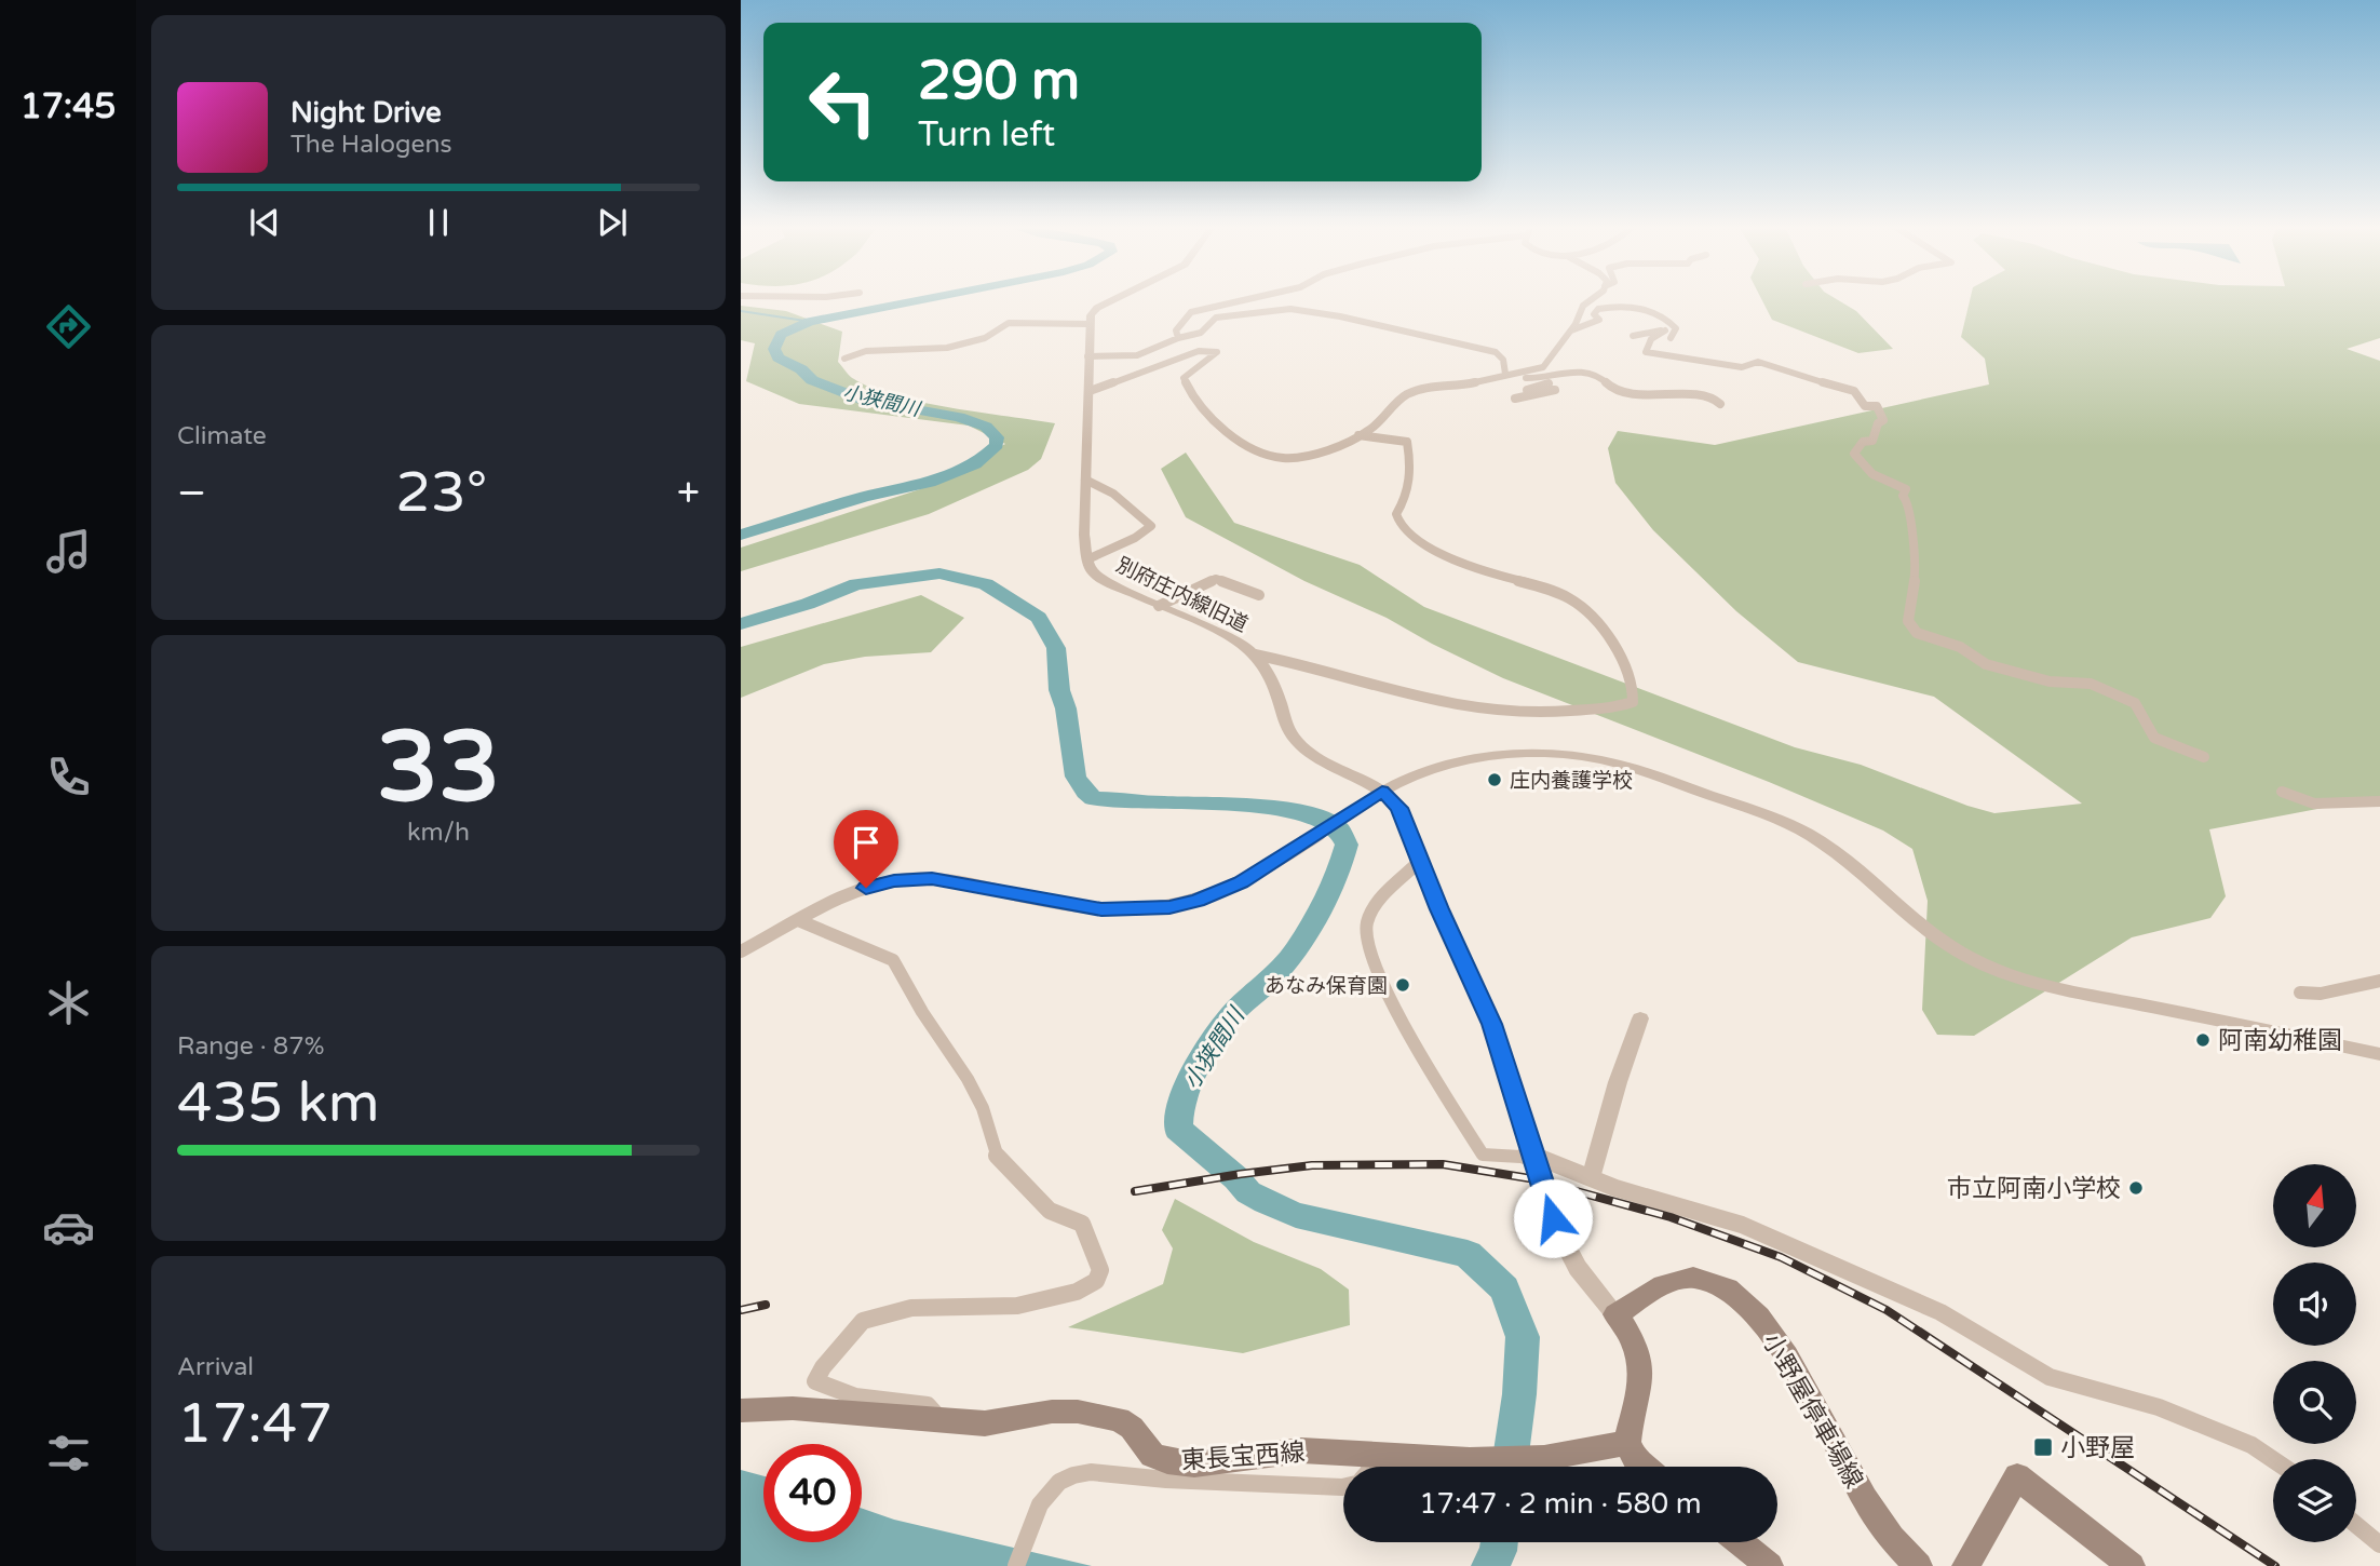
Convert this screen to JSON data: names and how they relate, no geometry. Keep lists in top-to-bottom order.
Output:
{
  "streets": {
    "main road": ["小野屋停車場線", "東長宝西線"],
    "street": ["別府庄内線旧道"]
  },
  "crossings": [
    ["別府庄内線旧道", "小野屋停車場線"]
  ],
  "water": ["小狭間川"],
  "places": {
    "other": [
      "庄内養護学校",
      "あなみ保育園",
      "阿南幼稚園",
      "市立阿南小学校"
    ],
    "transit": ["小野屋"]
  },
  "north": "top",
  "page": {
    "tabs": "17:45",
    "turn": ["290 m", "Turn left"],
    "song": ["Night Drive", "The Halogens"],
    "tile": [
      "Climate",
      ["33", "km/h"],
      ["Range · 87%", "435 km"],
      ["Arrival", "17:47"]
    ],
    "heat": ["−", "23°", "+"],
    "limit": "40",
    "trip": "17:47 · 2 min · 580 m"
  }
}
